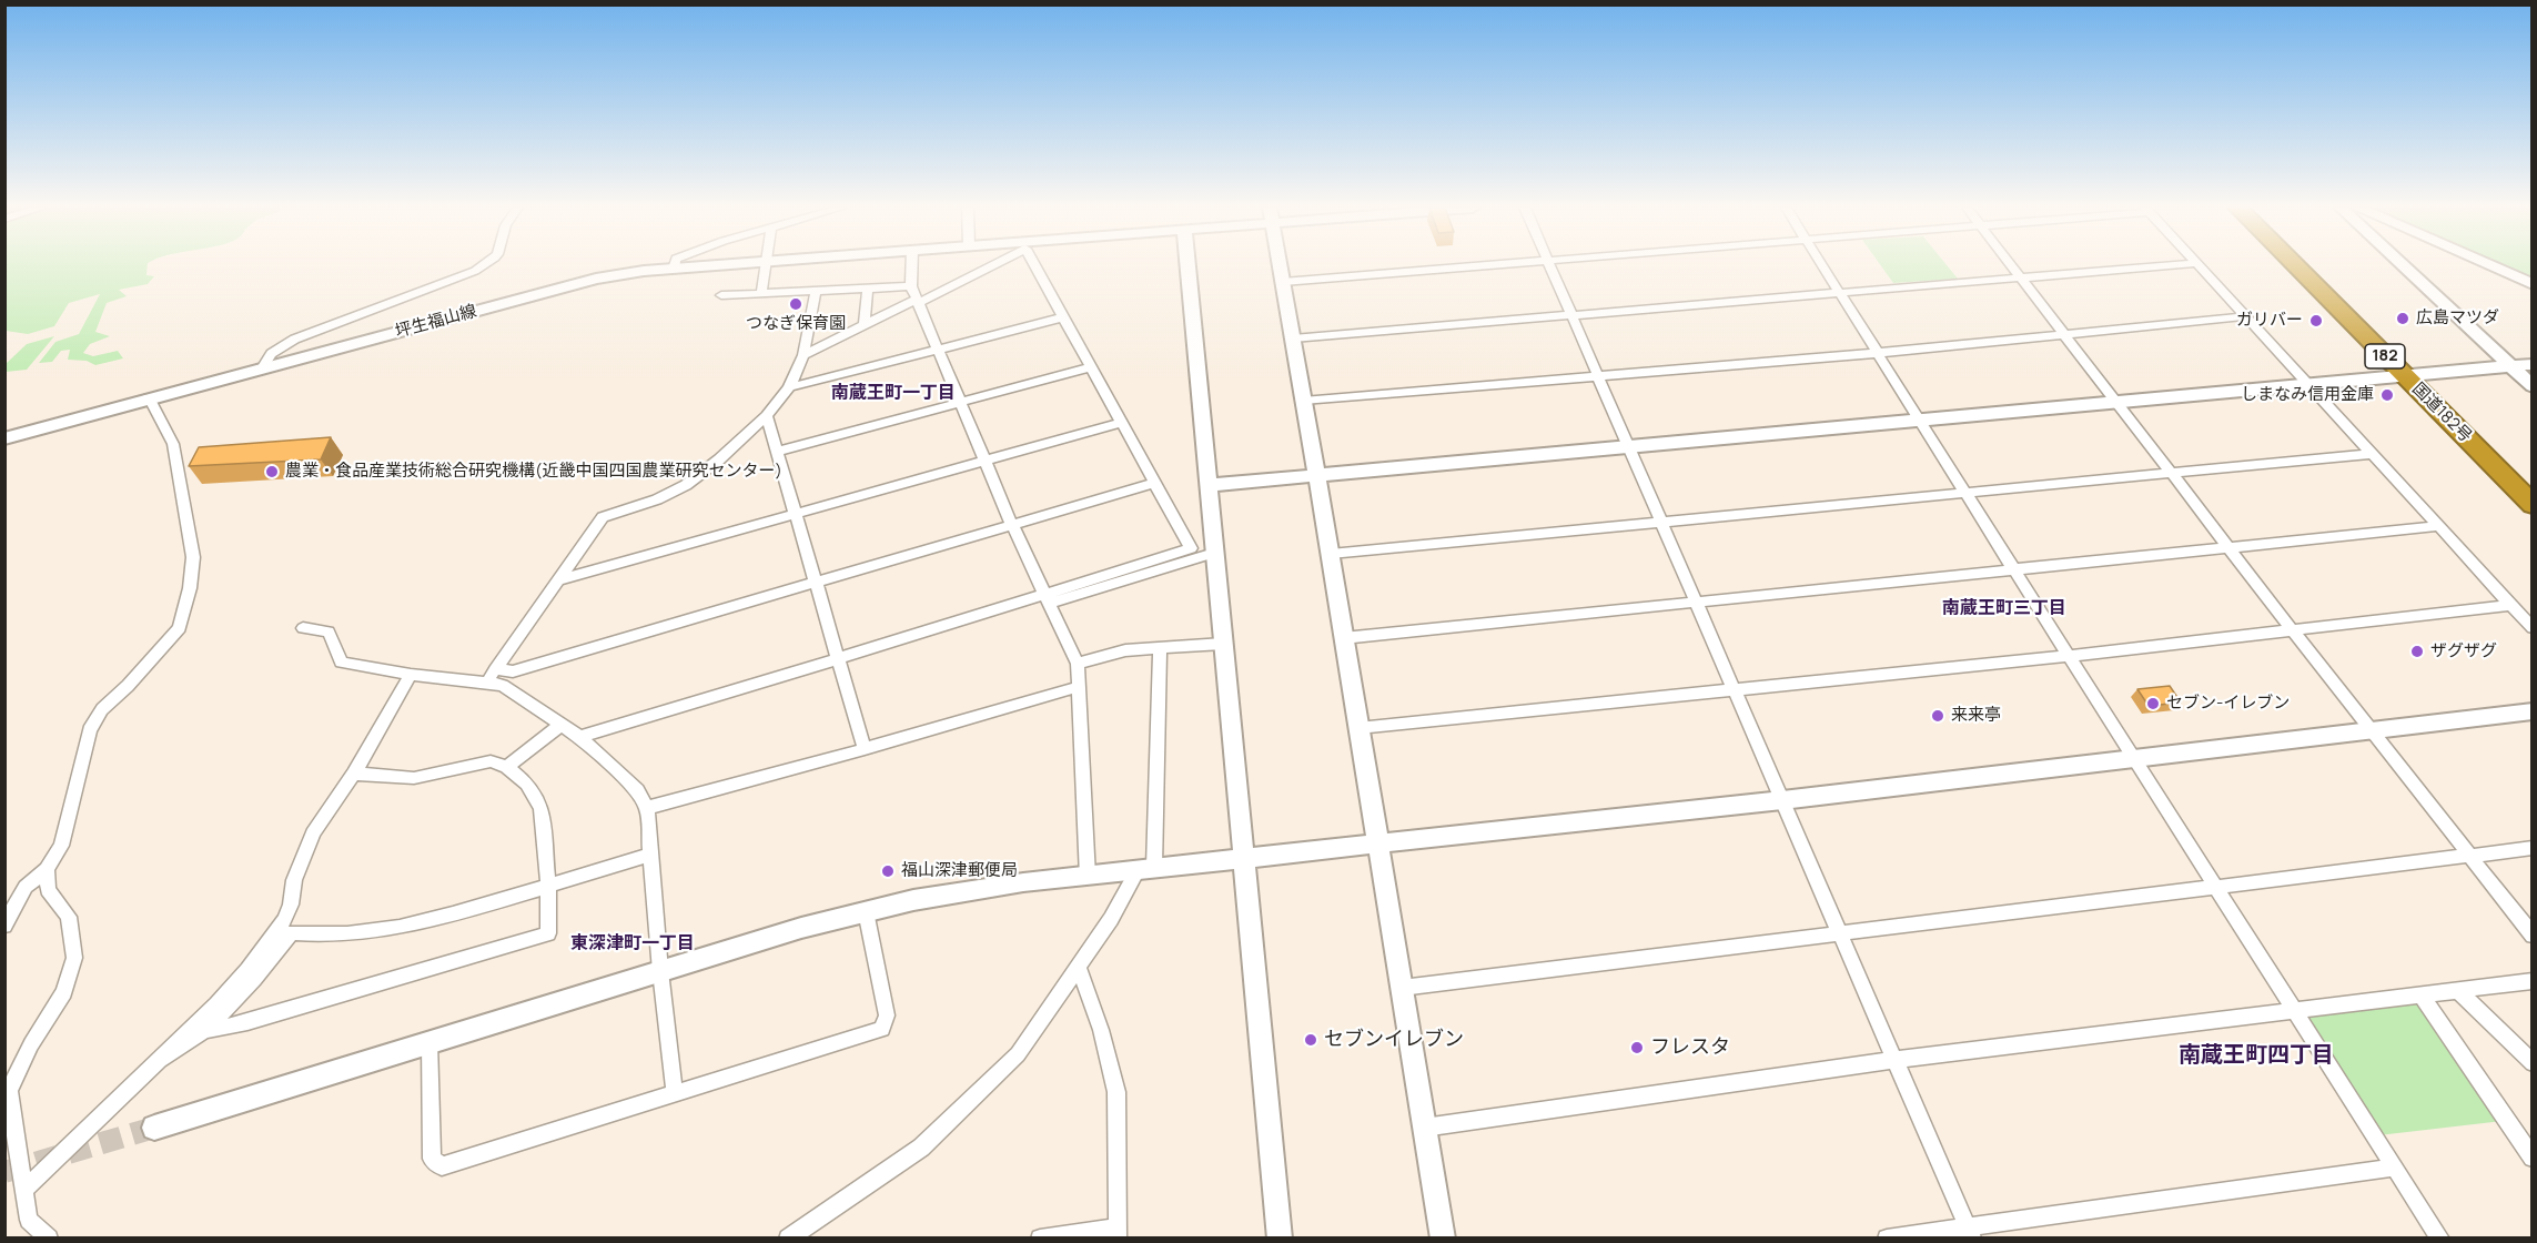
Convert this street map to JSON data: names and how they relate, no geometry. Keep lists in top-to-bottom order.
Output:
{
  "streets": {
    "highway": ["182", "国道182号"],
    "street": ["坪生福山線"]
  },
  "districts": [
    "南蔵王町一丁目",
    "南蔵王町三丁目",
    "東深津町一丁目",
    "南蔵王町四丁目"
  ],
  "places": [
    "つなぎ保育園",
    "広島マツダ",
    "ガリバー",
    "しまなみ信用金庫",
    "農業・食品産業技術総合研究機構(近畿中国四国農業研究センター)",
    "ザグザグ",
    "セブン-イレブン",
    "来来亭",
    "福山深津郵便局",
    "セブンイレブン",
    "フレスタ"
  ]
}
